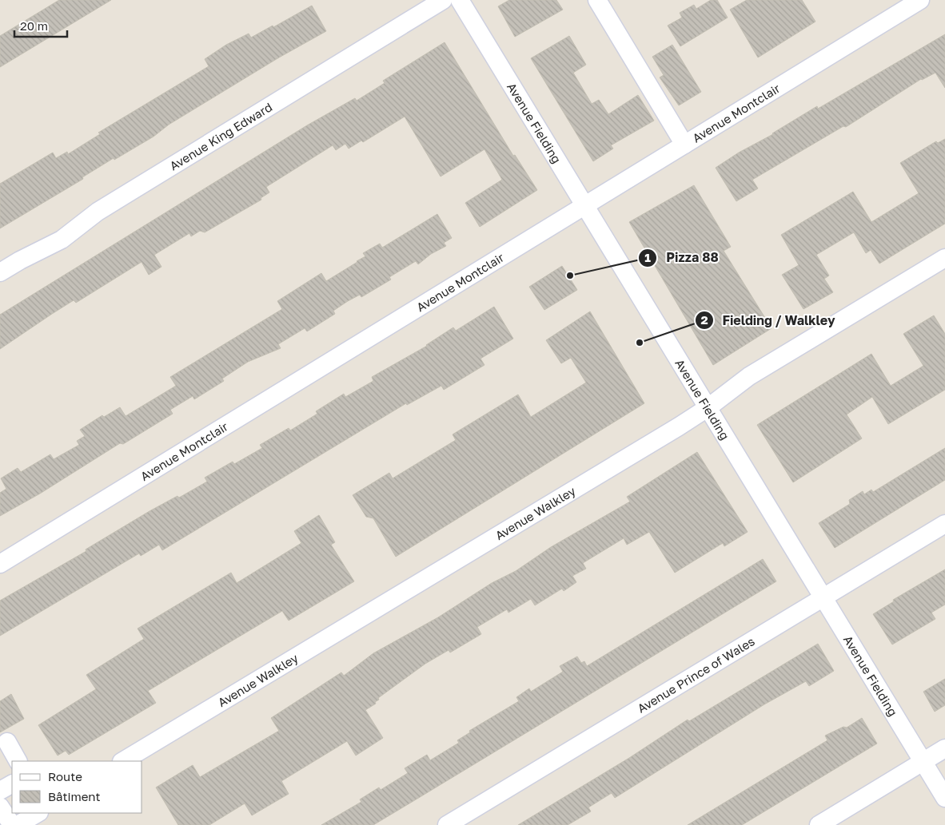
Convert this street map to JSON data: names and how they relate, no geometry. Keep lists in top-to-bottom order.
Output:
{
  "streets": {
    "street": [
      "Avenue Montclair",
      "Avenue Fielding",
      "Avenue King Edward",
      "Avenue Walkley",
      "Avenue Prince of Wales"
    ]
  },
  "crossings": [
    ["Avenue Montclair", "Avenue Fielding"],
    ["Avenue Fielding", "Avenue Walkley"],
    ["Avenue Fielding", "Avenue Prince of Wales"]
  ],
  "places": ["Pizza 88", "Fielding / Walkley"],
  "legend": ["Route", "Bâtiment"],
  "scale_bar": "20 m"
}
